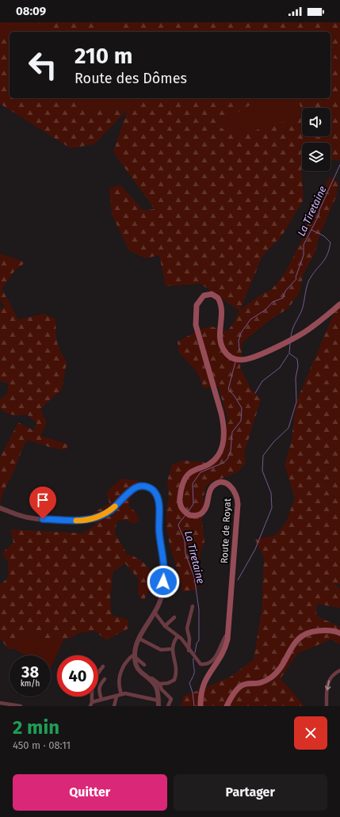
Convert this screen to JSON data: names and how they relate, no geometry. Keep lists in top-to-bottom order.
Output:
{
  "streets": {
    "main road": ["Route de Royat"]
  },
  "water": ["La Tiretaine"],
  "page": {
    "status": "08:09",
    "turn": ["210 m", "Route des Dômes"],
    "speed": "38 km/h",
    "limit": "40",
    "heading": ["2 min", "450 m · 08:11"],
    "buttons": ["Quitter", "Partager"]
  }
}
